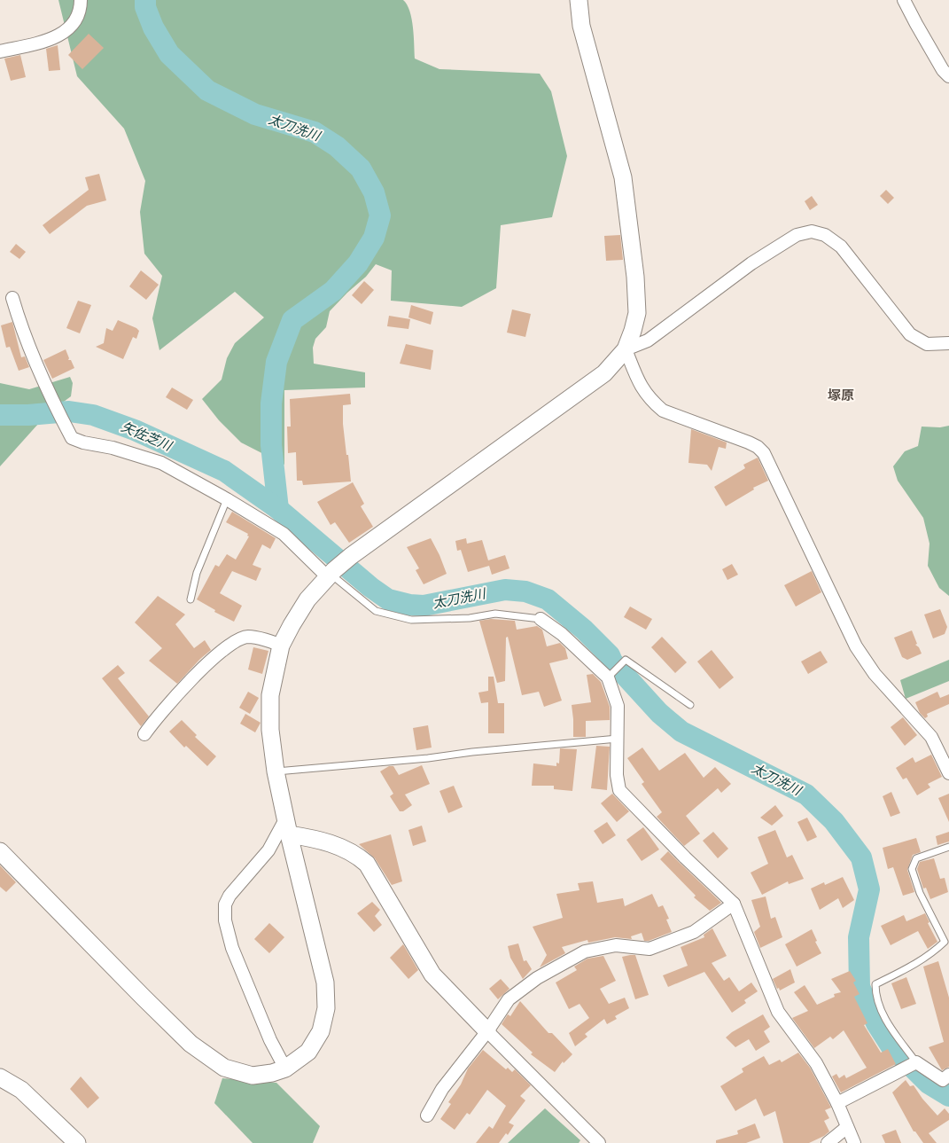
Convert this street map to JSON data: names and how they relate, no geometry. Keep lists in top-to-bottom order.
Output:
{
  "districts": ["塚原"],
  "water": ["太刀洗川", "矢佐芝川"]
}
